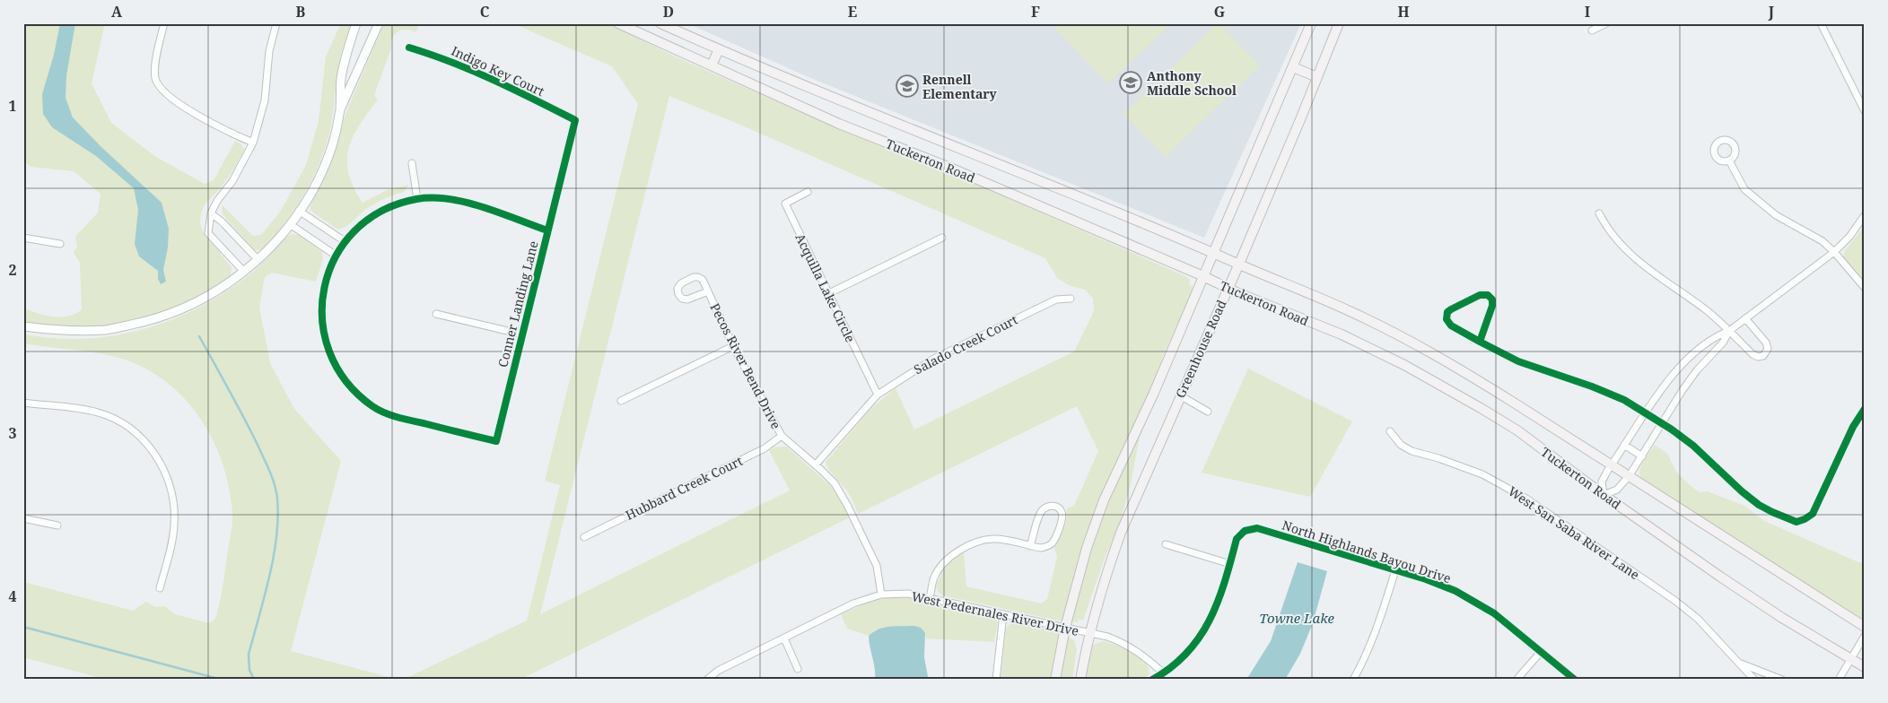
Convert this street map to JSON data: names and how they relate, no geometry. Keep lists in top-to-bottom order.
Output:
{
  "streets": {
    "main road": ["Tuckerton Road", "Greenhouse Road"],
    "street": [
      "Indigo Key Court",
      "Acquilla Lake Circle",
      "Conner Landing Lane",
      "Salado Creek Court",
      "Pecos River Bend Drive",
      "Hubbard Creek Court",
      "West San Saba River Lane",
      "North Highlands Bayou Drive",
      "West Pedernales River Drive"
    ]
  },
  "crossings": [
    ["Indigo Key Court", "Conner Landing Lane"],
    ["Tuckerton Road", "Greenhouse Road"],
    ["Acquilla Lake Circle", "Salado Creek Court"],
    ["Salado Creek Court", "Pecos River Bend Drive"],
    ["Greenhouse Road", "West Pedernales River Drive"],
    ["Pecos River Bend Drive", "Hubbard Creek Court"],
    ["Pecos River Bend Drive", "West Pedernales River Drive"]
  ],
  "water": ["Towne Lake"],
  "places": {
    "school or university": ["Anthony Middle School", "Rennell Elementary"]
  },
  "grid": {
    "columns": [
      "A",
      "B",
      "C",
      "D",
      "E",
      "F",
      "G",
      "H",
      "I",
      "J"
    ],
    "rows": [
      "1",
      "2",
      "3",
      "4"
    ]
  }
}
